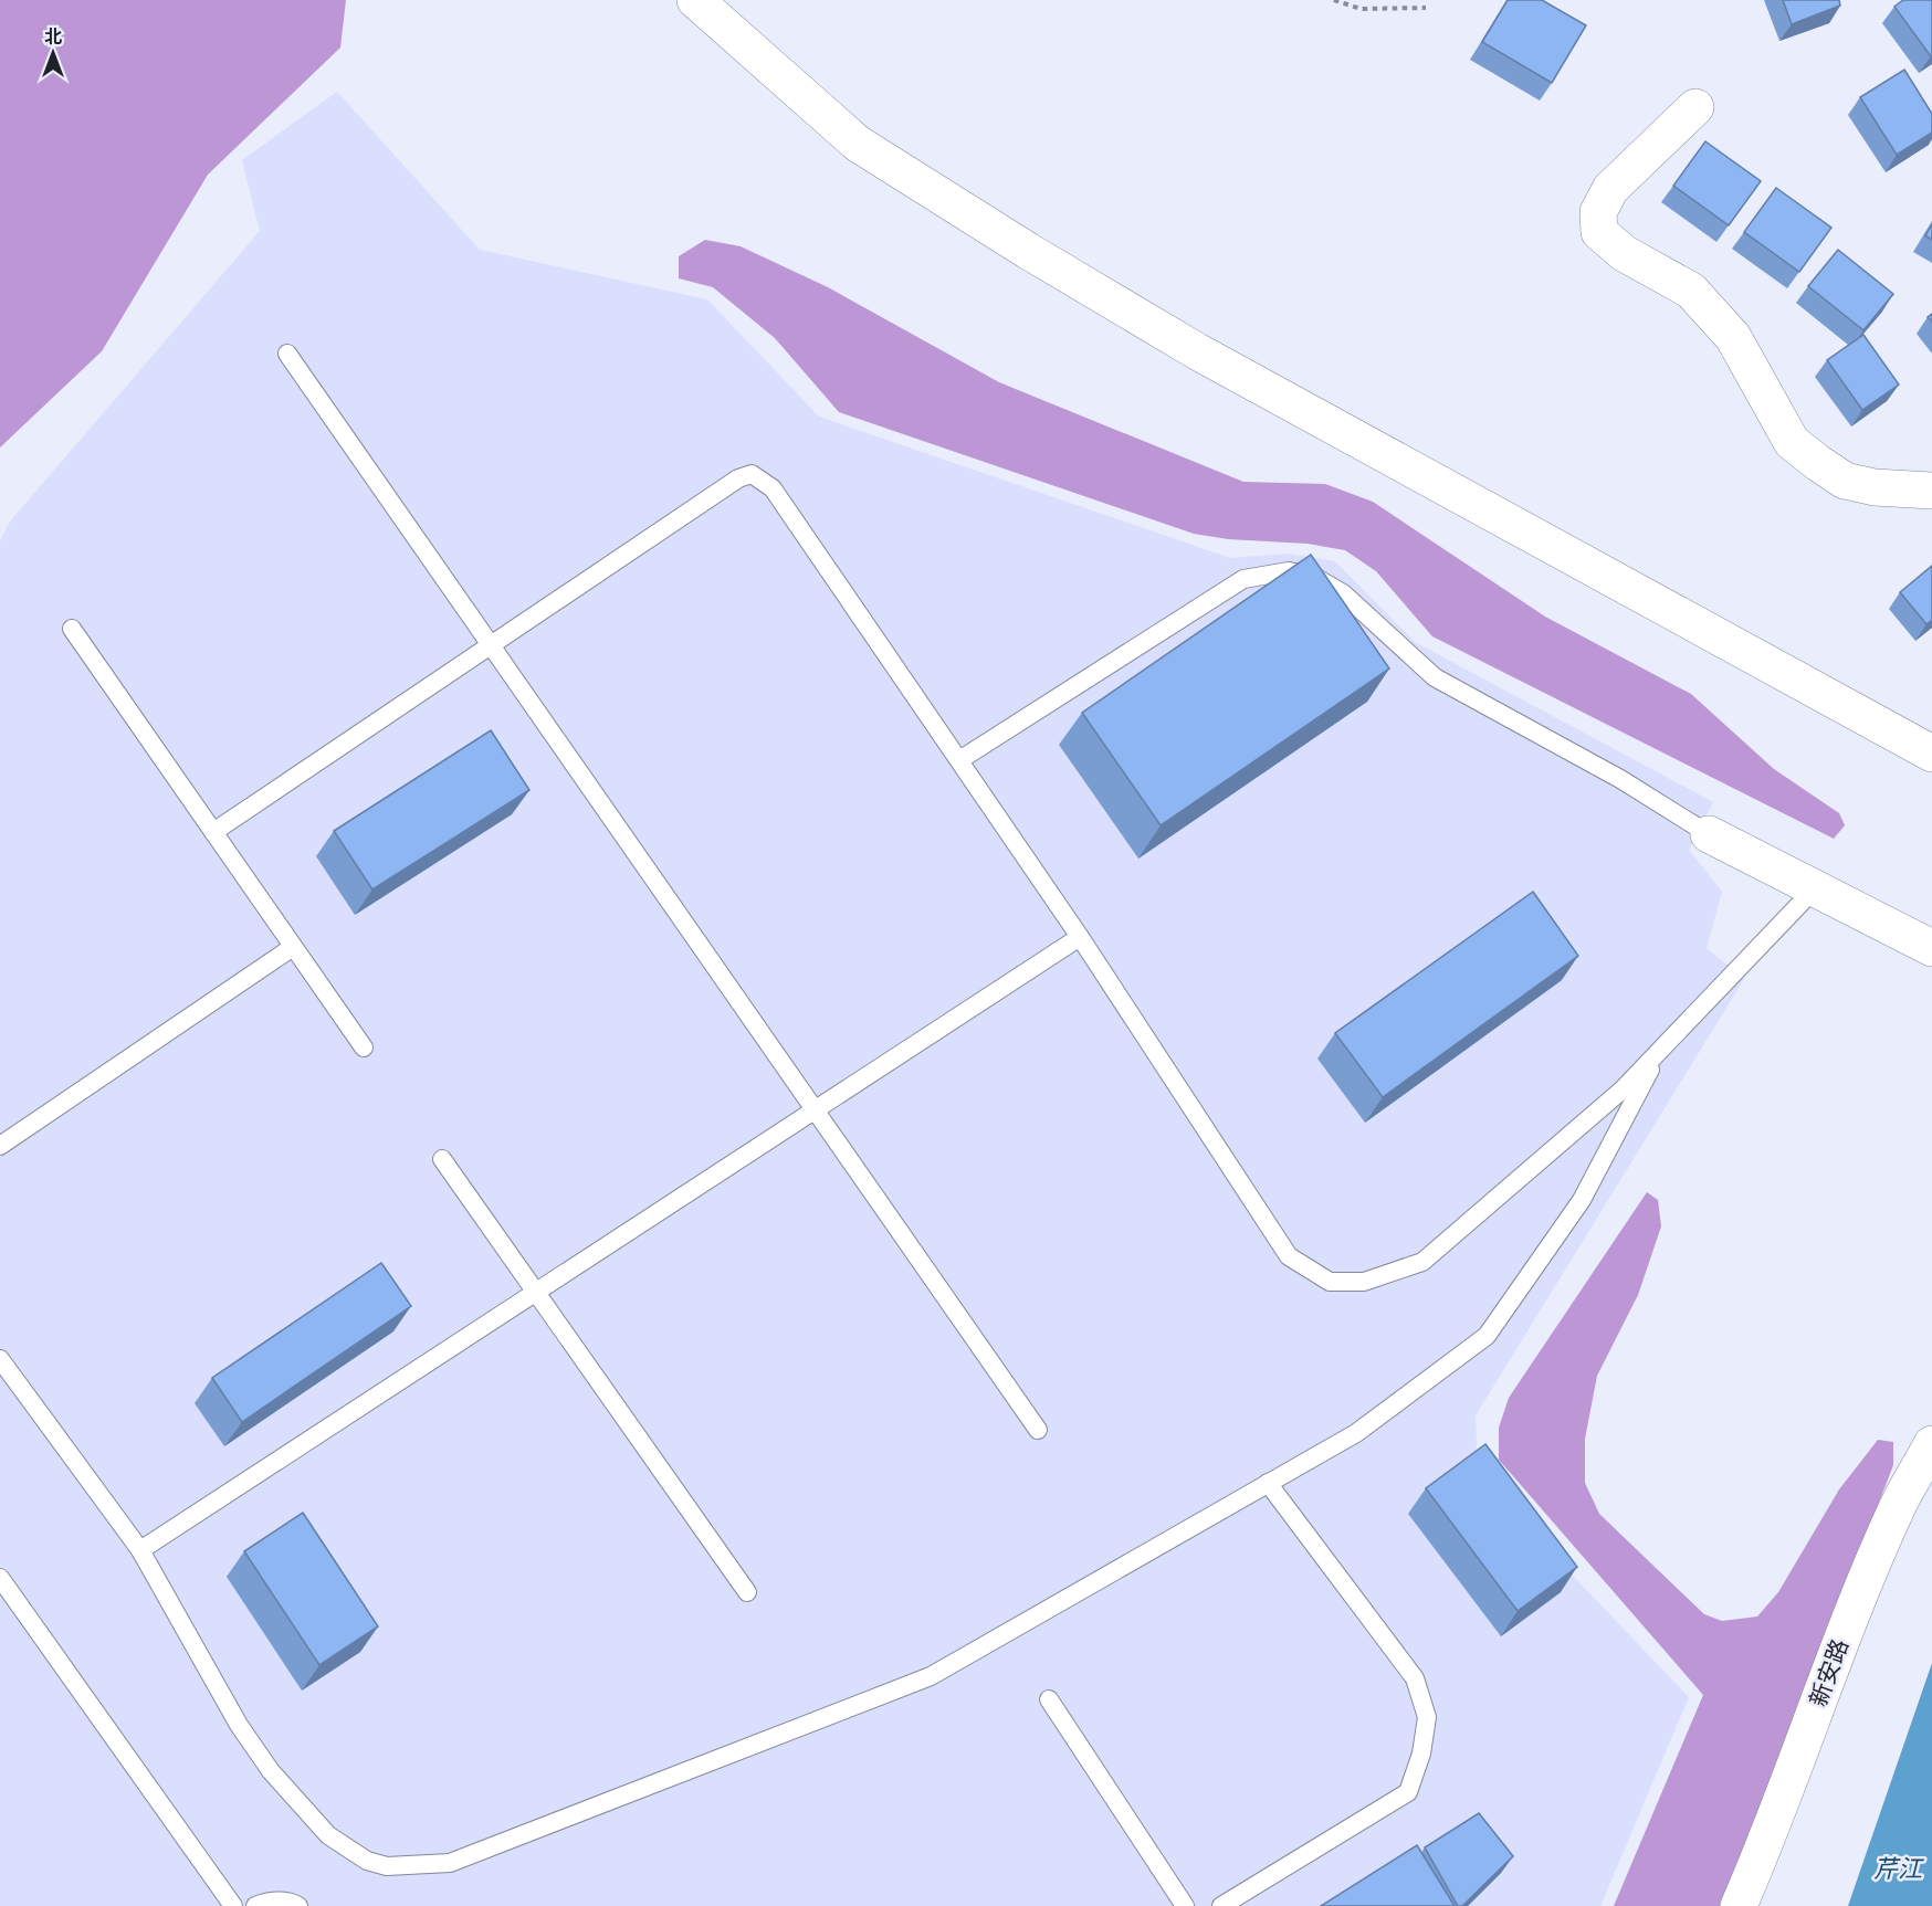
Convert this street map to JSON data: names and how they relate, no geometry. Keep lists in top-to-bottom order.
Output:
{
  "streets": {
    "street": ["新安路"]
  },
  "water": ["芹江"],
  "north": "top"
}
